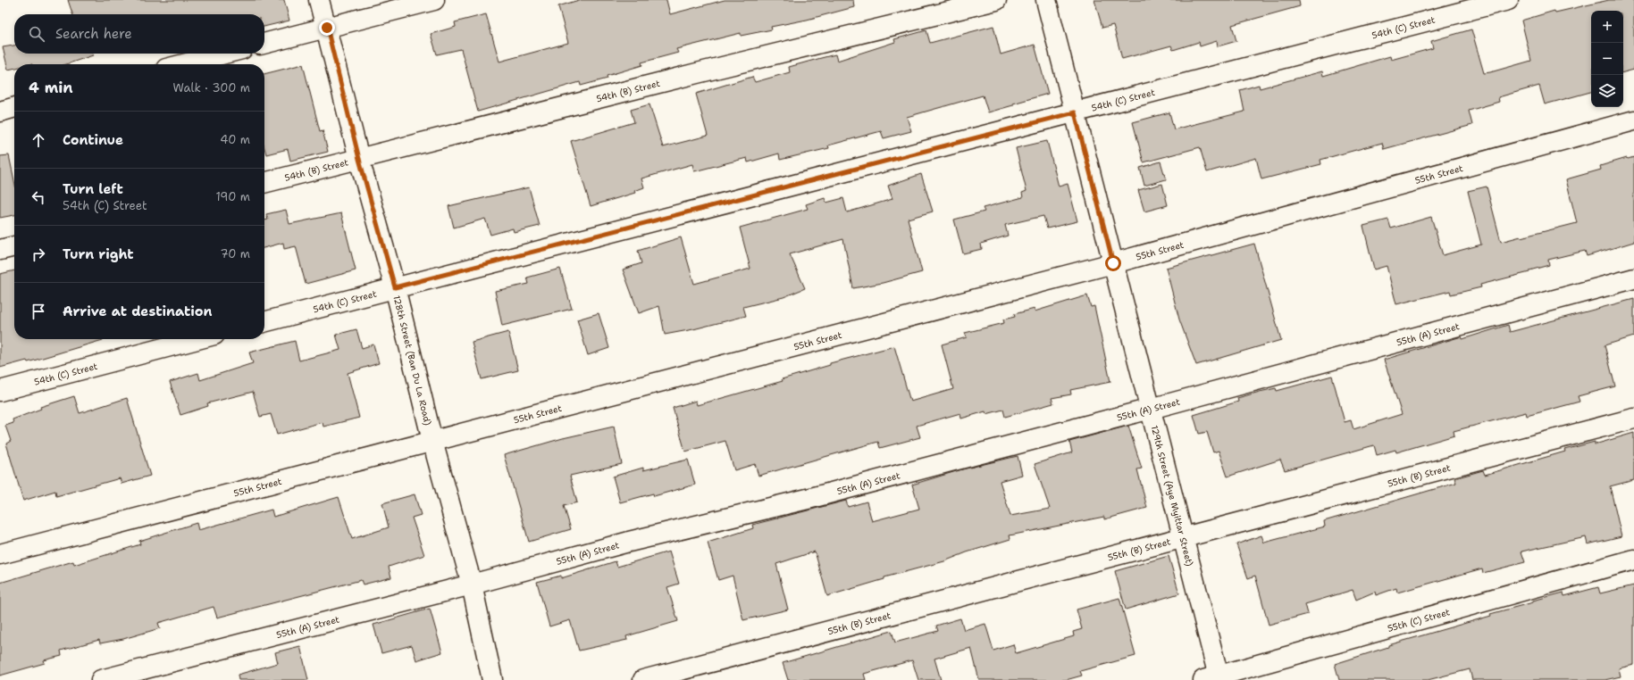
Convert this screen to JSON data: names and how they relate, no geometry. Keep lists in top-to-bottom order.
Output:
{
  "streets": {
    "street": [
      "54th (C) Street",
      "54th (B) Street",
      "55th Street",
      "55th (A) Street",
      "128th Street (Ban Du La Road)",
      "55th (B) Street",
      "129th Street (Aye Myittar Street)",
      "55th (C) Street"
    ]
  },
  "crossings": [
    ["54th (C) Street", "128th Street (Ban Du La Road)"],
    ["54th (C) Street", "129th Street (Aye Myittar Street)"],
    ["54th (B) Street", "128th Street (Ban Du La Road)"],
    ["55th Street", "128th Street (Ban Du La Road)"],
    ["55th Street", "129th Street (Aye Myittar Street)"],
    ["55th (A) Street", "128th Street (Ban Du La Road)"],
    ["55th (A) Street", "129th Street (Aye Myittar Street)"],
    ["55th (B) Street", "129th Street (Aye Myittar Street)"],
    ["129th Street (Aye Myittar Street)", "55th (C) Street"]
  ],
  "page": {
    "map_buttons": ["+", "−"],
    "search": "Search here",
    "heading": ["4 min", "Walk · 300 m"],
    "list": [
      ["Continue", "40 m"],
      ["Turn left", "54th (C) Street", "190 m"],
      ["Turn right", "70 m"],
      "Arrive at destination"
    ]
  }
}
